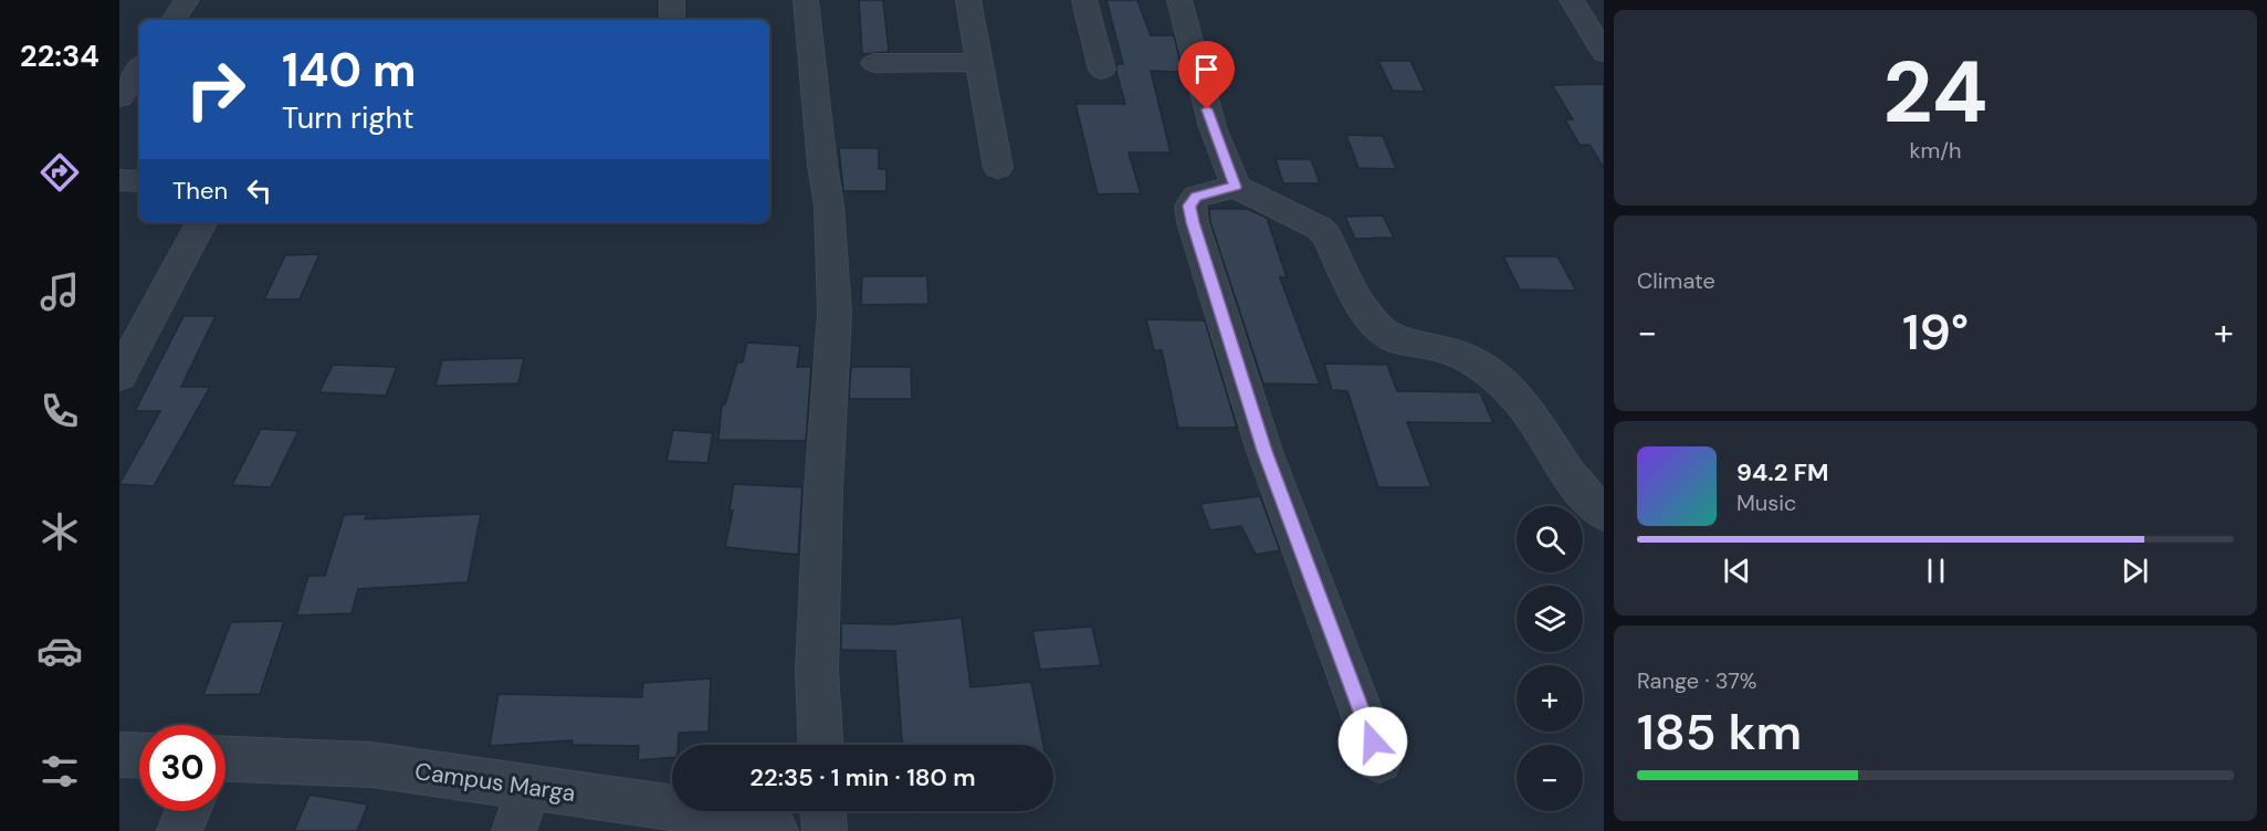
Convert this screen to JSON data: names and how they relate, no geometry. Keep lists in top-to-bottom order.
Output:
{
  "streets": {
    "street": ["Campus Marga"]
  },
  "page": {
    "tabs": "22:34",
    "tile": [
      ["24", "km/h"],
      "Climate",
      ["Range · 37%", "185 km"]
    ],
    "turn": ["140 m", "Turn right"],
    "then": "Then",
    "heat": ["−", "19°", "+"],
    "song": ["94.2 FM", "Music"],
    "map_buttons": ["+", "−"],
    "limit": "30",
    "trip": "22:35 · 1 min · 180 m"
  }
}
